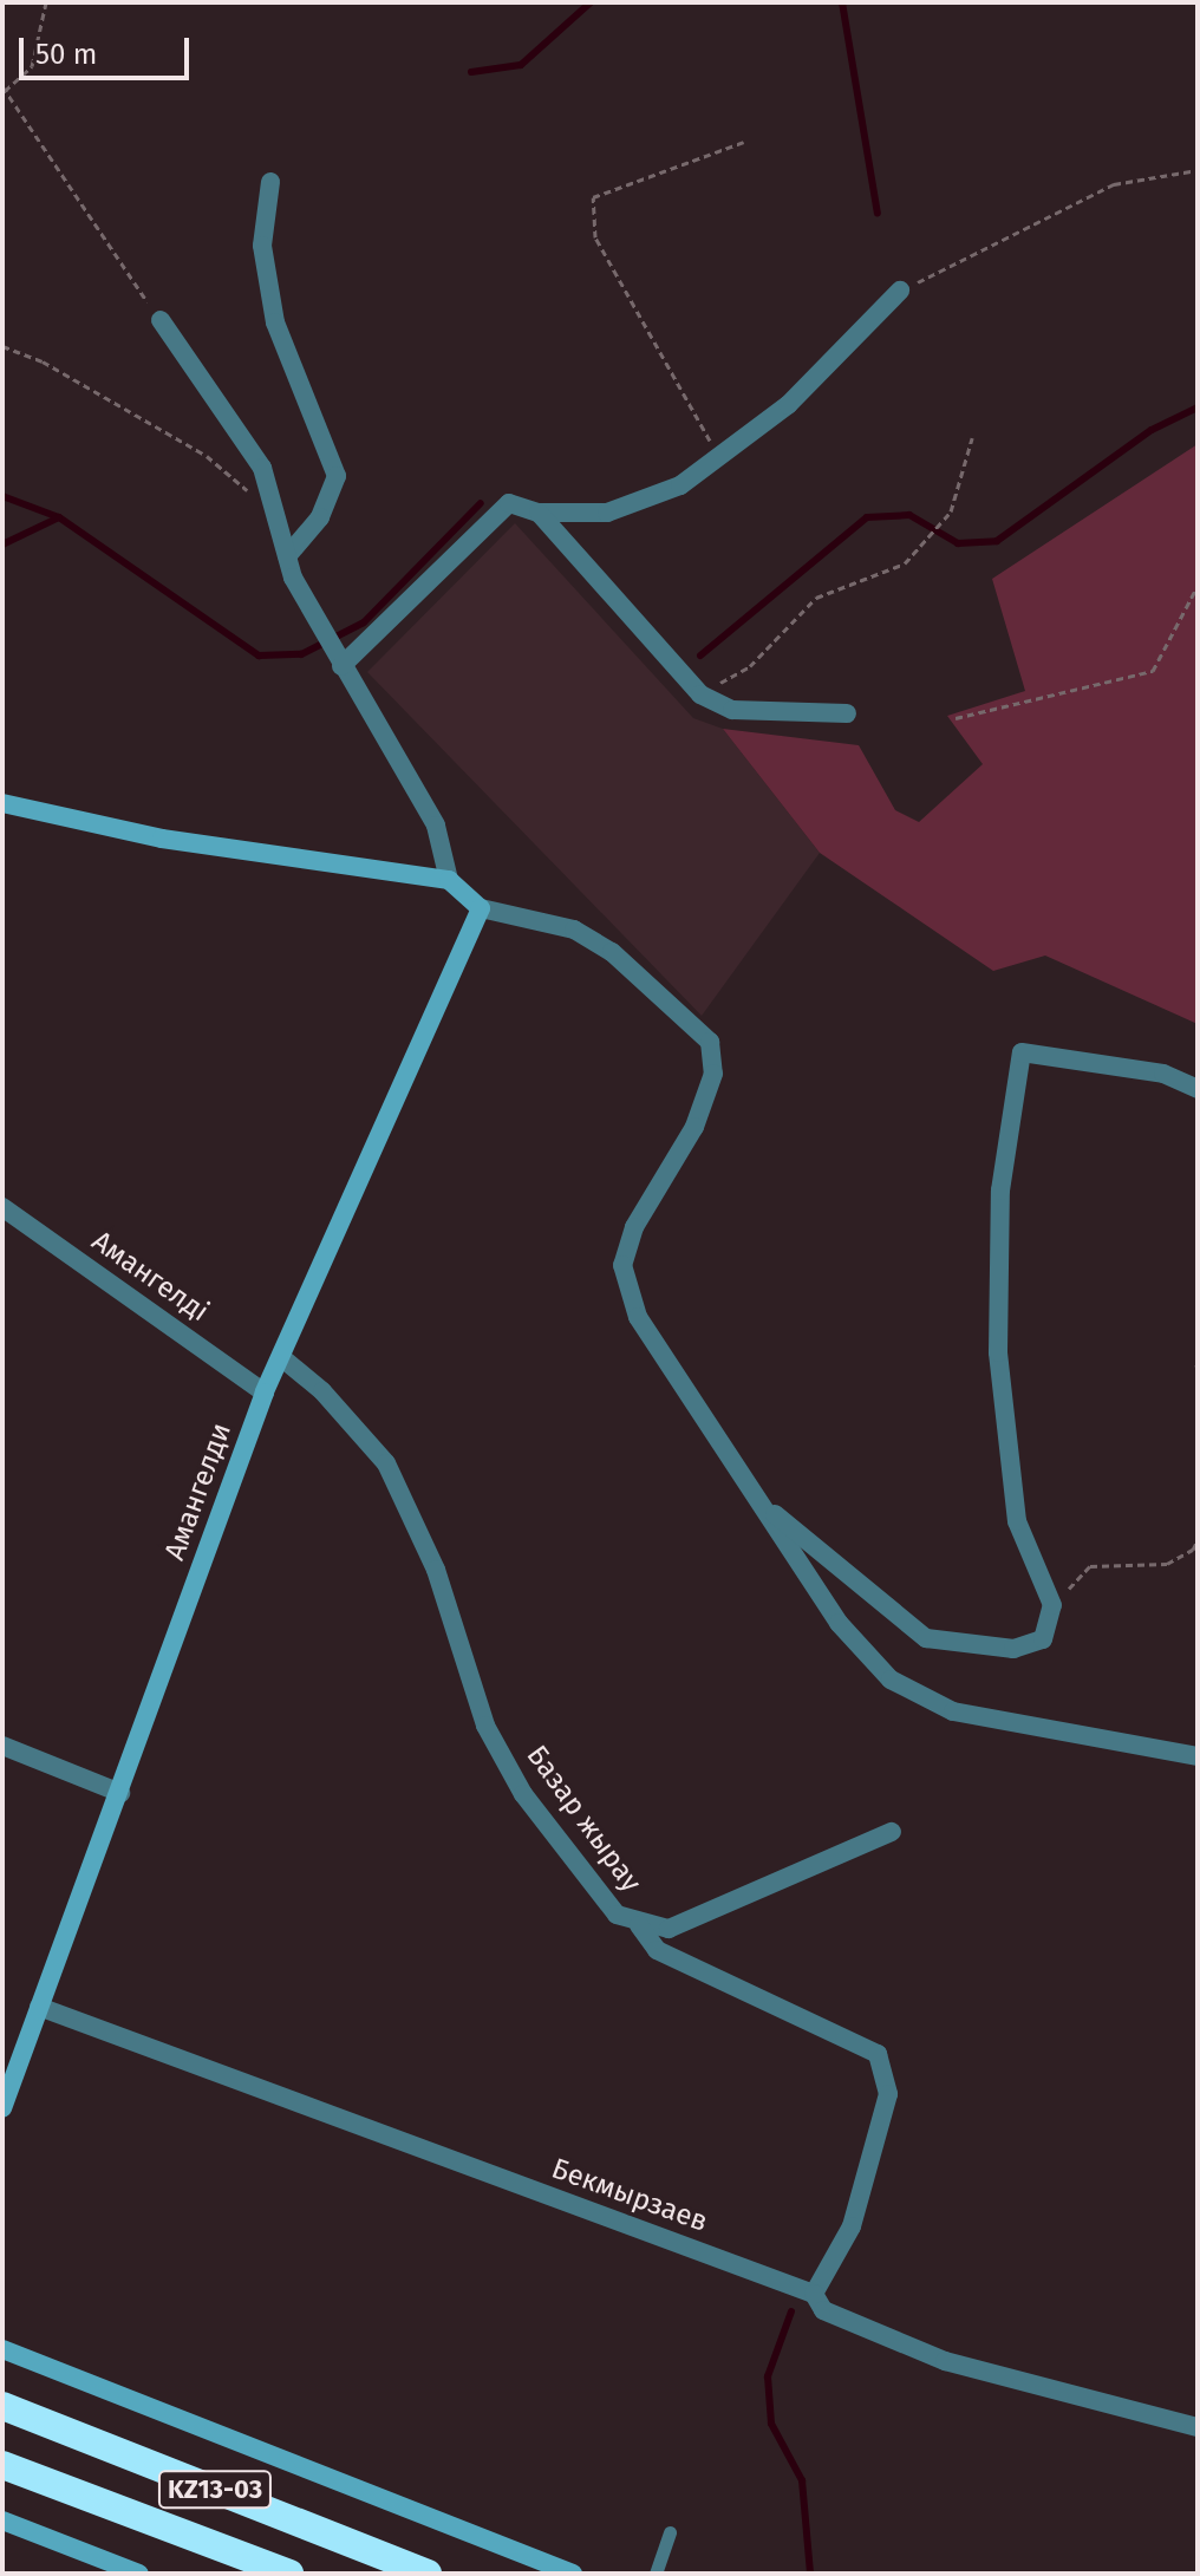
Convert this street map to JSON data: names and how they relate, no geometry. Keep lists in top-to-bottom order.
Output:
{
  "streets": {
    "highway": ["KZ13-03"],
    "main road": ["Амангелди"],
    "street": ["Амангелді", "Базар жырау", "Бекмырзаев"]
  },
  "crossings": [
    ["Амангелді", "Амангелди"],
    ["Амангелди", "Базар жырау"],
    ["Амангелди", "Бекмырзаев"]
  ],
  "scale_bar": "50 m"
}
